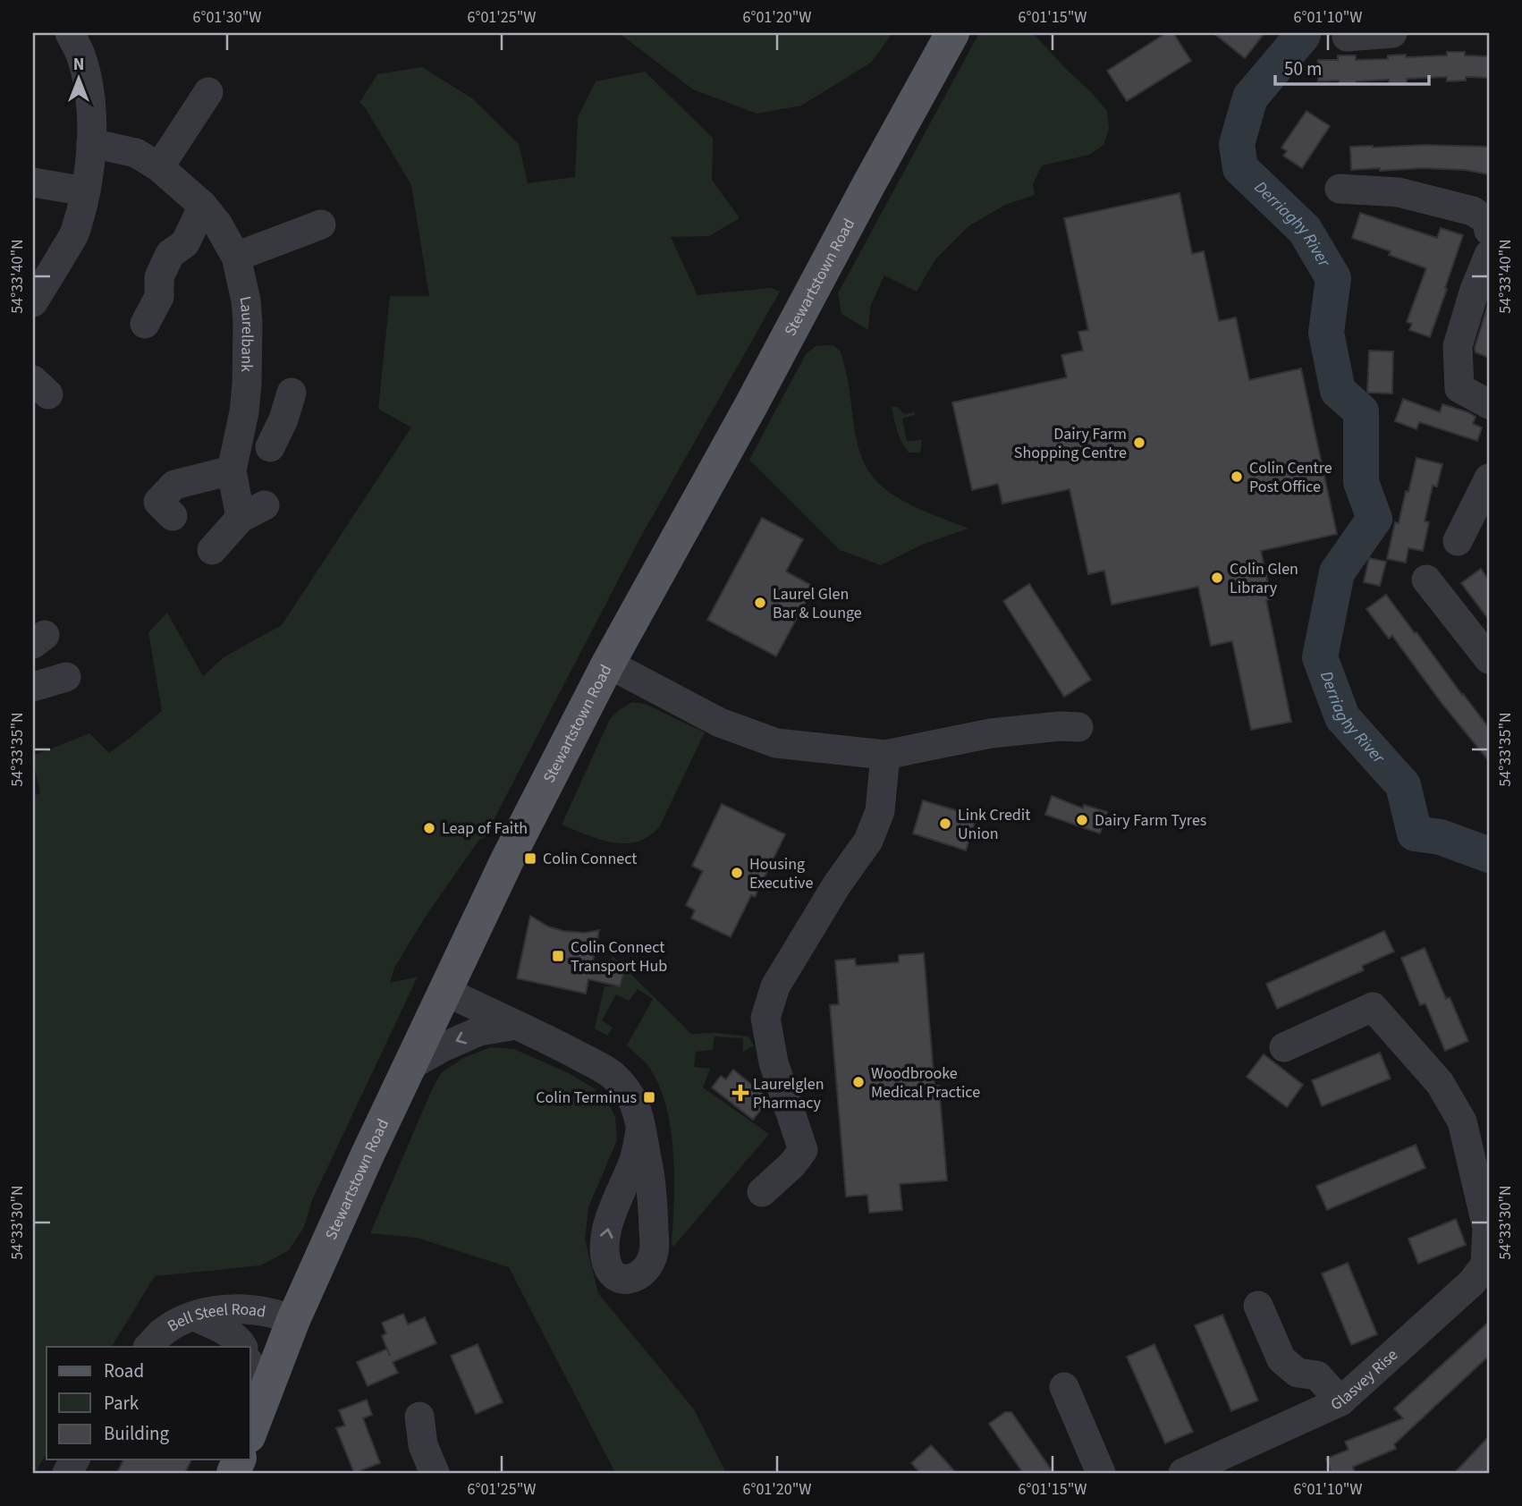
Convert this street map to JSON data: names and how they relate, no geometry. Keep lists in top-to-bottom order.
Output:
{
  "streets": {
    "main road": ["Stewartstown Road"],
    "street": ["Laurelbank", "Bell Steel Road", "Glasvey Rise"]
  },
  "crossings": [
    ["Stewartstown Road", "Bell Steel Road"]
  ],
  "water": ["Derriaghy River"],
  "places": {
    "other": [
      "Dairy Farm Shopping Centre",
      "Colin Centre Post Office",
      "Colin Glen Library",
      "Laurel Glen Bar & Lounge",
      "Dairy Farm Tyres",
      "Link Credit Union",
      "Leap of Faith",
      "Housing Executive",
      "Woodbrooke Medical Practice"
    ],
    "transit": ["Colin Connect", "Colin Connect Transport Hub", "Colin Terminus"],
    "health": ["Laurelglen Pharmacy"]
  },
  "legend": ["Road", "Park", "Building"],
  "scale_bar": "50 m",
  "north": "top",
  "coordinates": [
    "6°01'30\"W",
    "6°01'25\"W",
    "6°01'20\"W",
    "6°01'15\"W",
    "6°01'10\"W",
    "54°33'40\"N",
    "54°33'35\"N",
    "54°33'30\"N"
  ]
}
